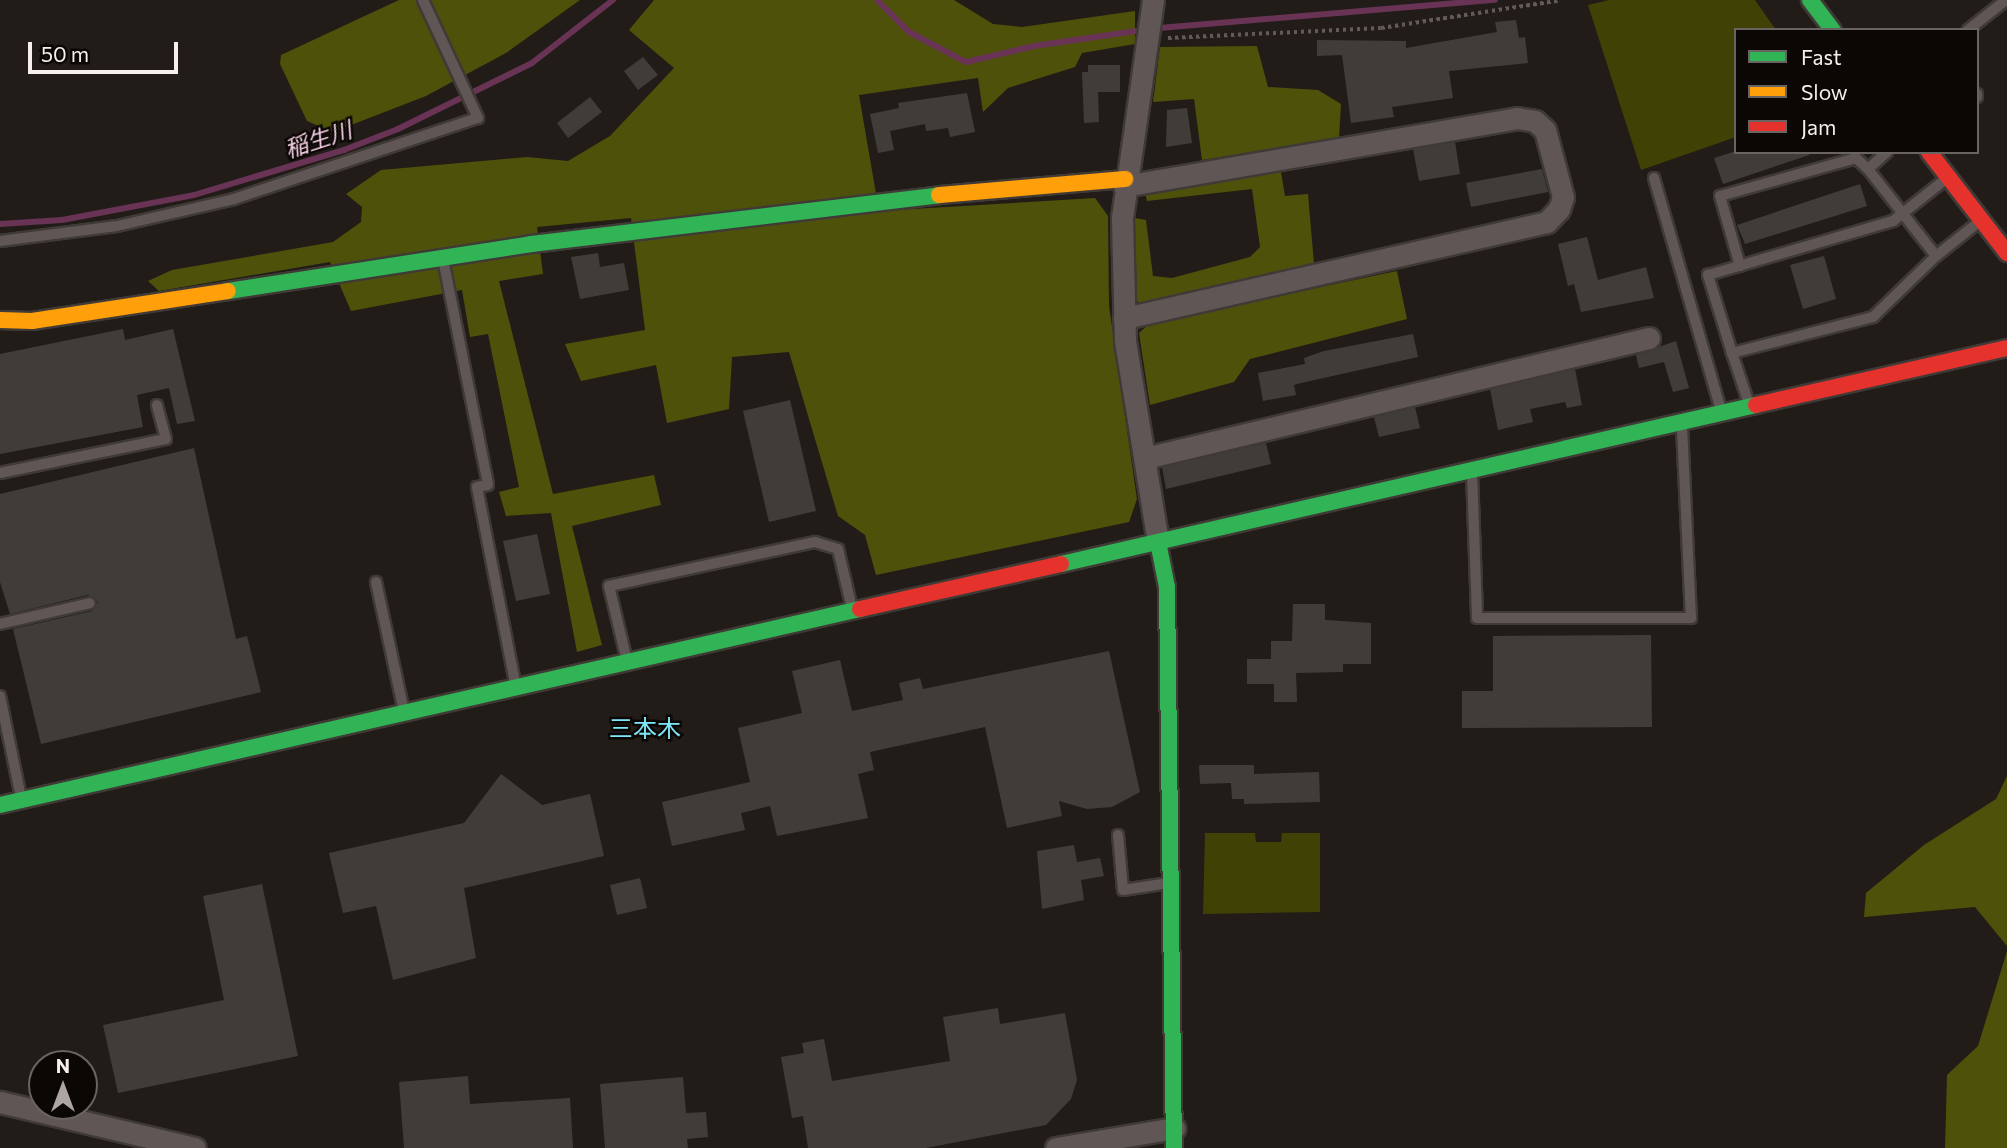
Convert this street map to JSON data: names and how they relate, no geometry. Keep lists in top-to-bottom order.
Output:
{
  "districts": ["三本木"],
  "water": ["稲生川"],
  "legend": ["Fast", "Slow", "Jam"],
  "scale_bar": "50 m",
  "north": "top"
}
